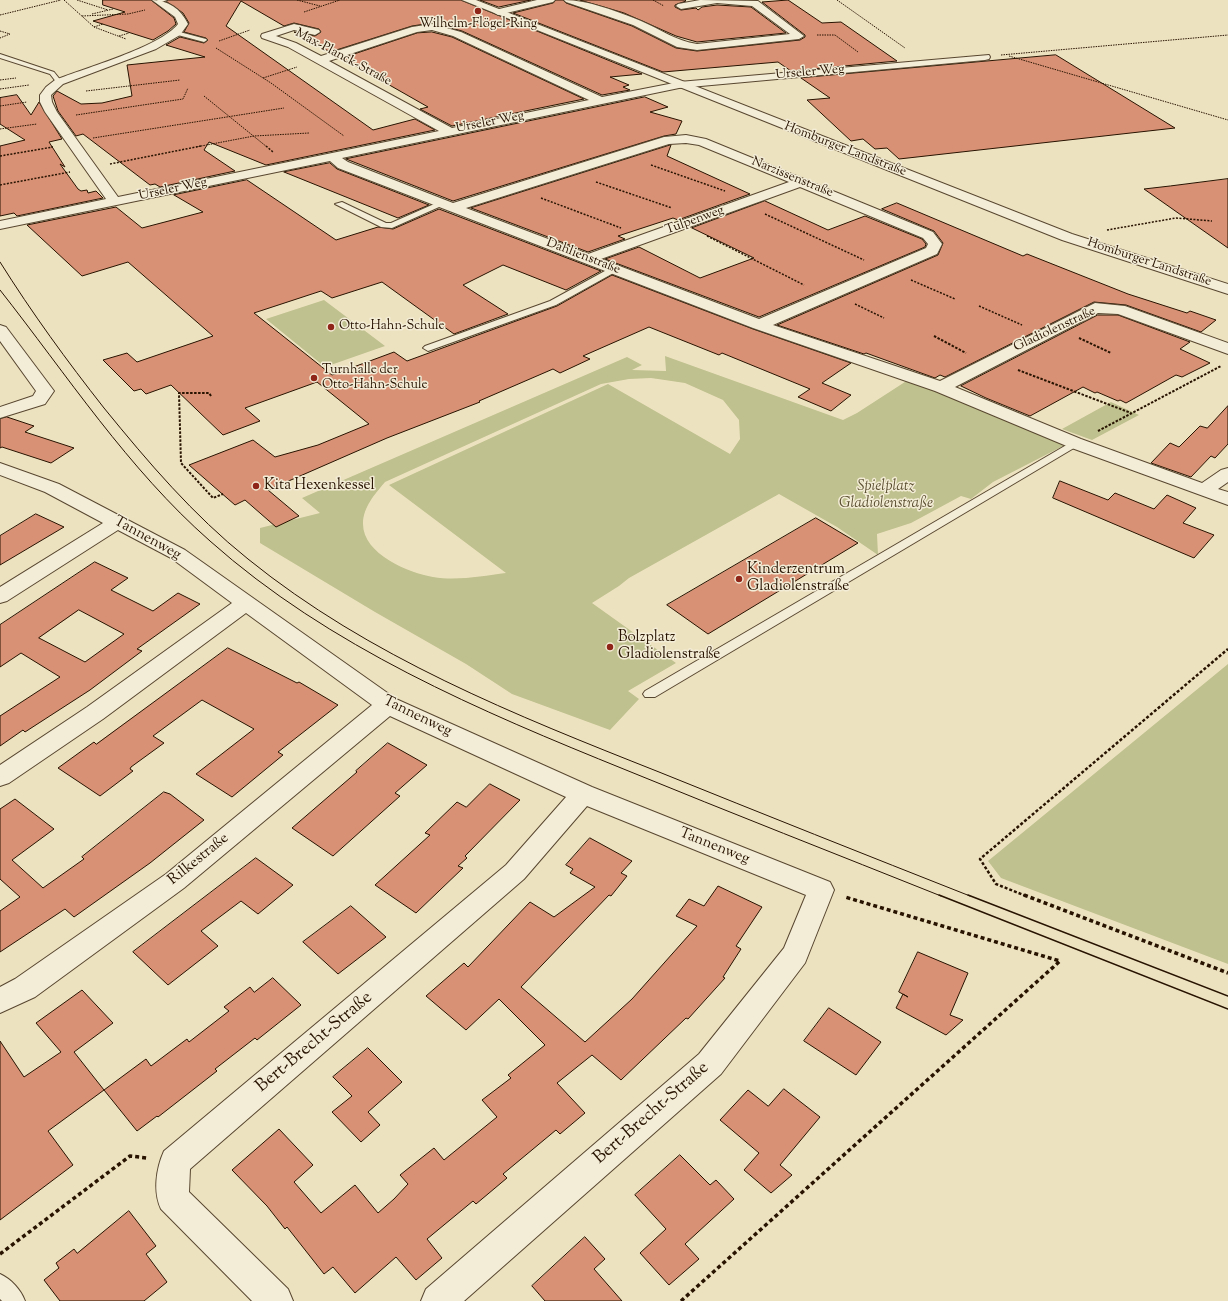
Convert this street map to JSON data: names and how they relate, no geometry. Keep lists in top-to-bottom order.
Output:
{
  "streets": {
    "street": [
      "Max-Planck-Straße",
      "Urseler Weg",
      "Homburger Landstraße",
      "Narzissenstraße",
      "Tulpenweg",
      "Dahlienstraße",
      "Gladiolenstraße",
      "Tannenweg",
      "Rilkestraße",
      "Bert-Brecht-Straße"
    ]
  },
  "crossings": [
    ["Max-Planck-Straße", "Urseler Weg"],
    ["Urseler Weg", "Homburger Landstraße"],
    ["Urseler Weg", "Dahlienstraße"],
    ["Narzissenstraße", "Tulpenweg"],
    ["Narzissenstraße", "Dahlienstraße"],
    ["Tulpenweg", "Dahlienstraße"],
    ["Dahlienstraße", "Gladiolenstraße"],
    ["Tannenweg", "Rilkestraße"],
    ["Tannenweg", "Bert-Brecht-Straße"]
  ],
  "parks": ["Spielplatz Gladiolenstraße"],
  "places": [
    "Wilhelm-Flögel-Ring",
    "Otto-Hahn-Schule",
    "Turnhalle der Otto-Hahn-Schule",
    "Kita Hexenkessel",
    "Kinderzentrum Gladiolenstraße",
    "Bolzplatz Gladiolenstraße"
  ]
}
